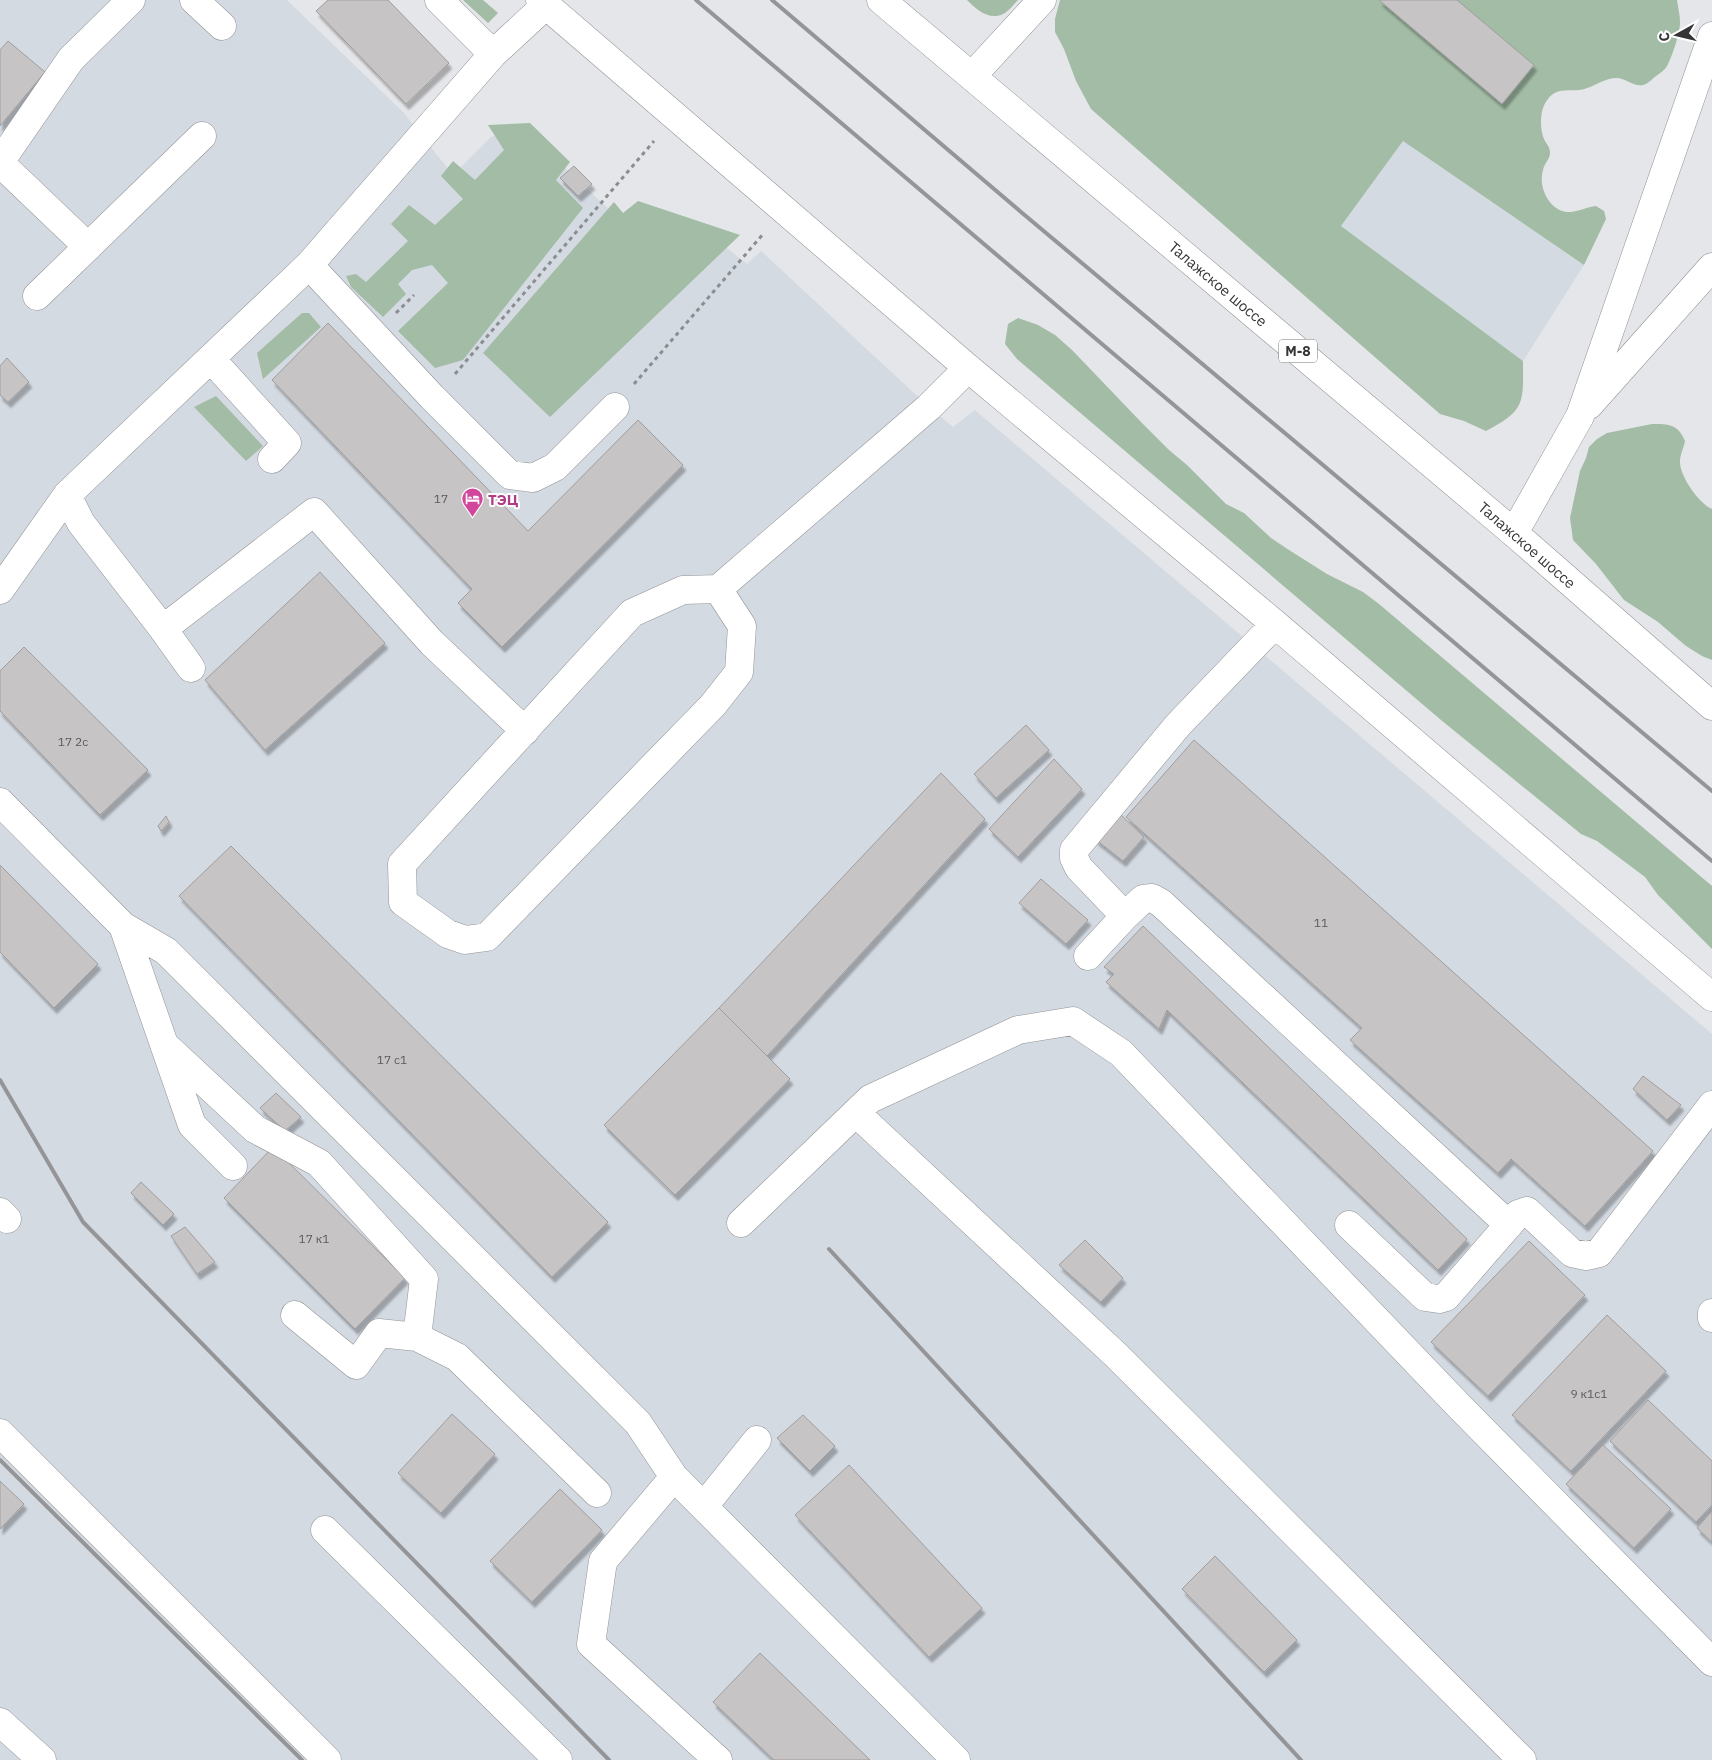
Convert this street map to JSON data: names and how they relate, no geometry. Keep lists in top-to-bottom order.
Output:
{
  "streets": {
    "street": ["Талажское шоссе", "М-8"]
  },
  "places": {
    "hotel": ["ТЭЦ"]
  },
  "house_numbers": [
    "17",
    "17 2с",
    "11",
    "17 с1",
    "17 к1",
    "9 к1с1"
  ],
  "north": "left"
}
